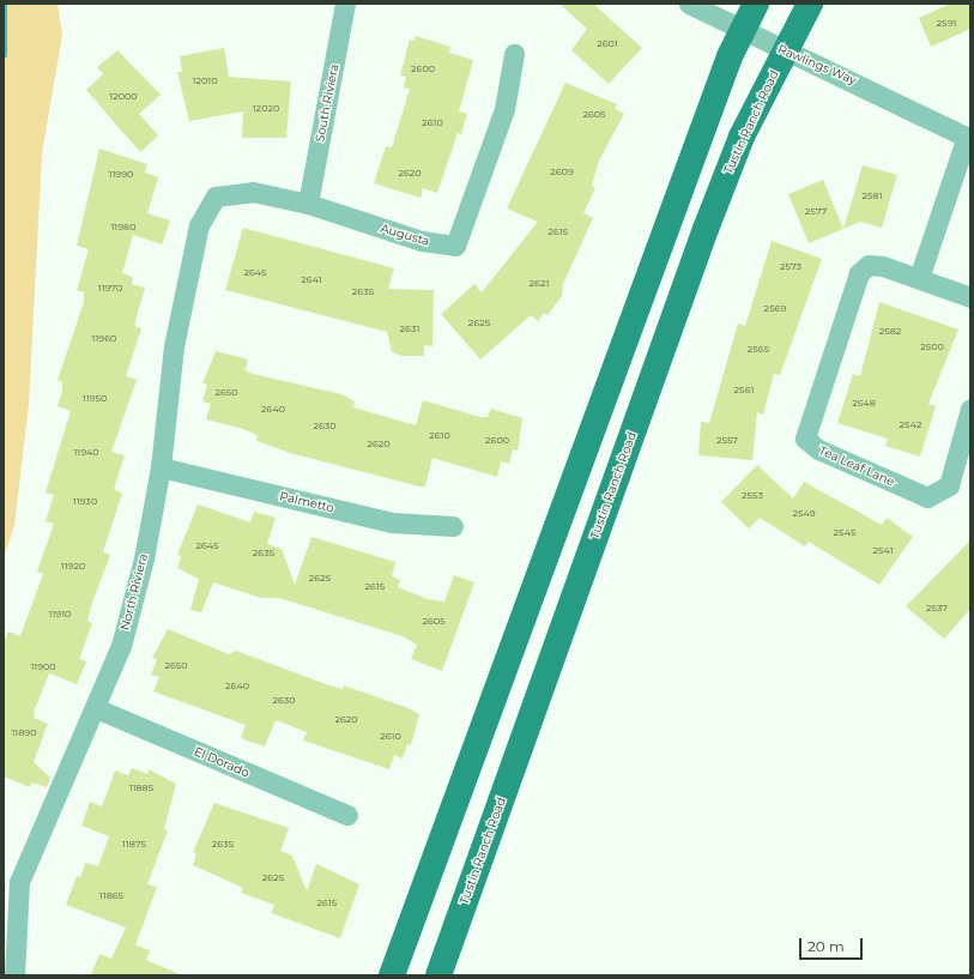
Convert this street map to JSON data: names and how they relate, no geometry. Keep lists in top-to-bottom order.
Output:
{
  "streets": {
    "main road": ["Tustin Ranch Road"],
    "street": [
      "Rawlings Way",
      "South Riviera",
      "Augusta",
      "Tea Leaf Lane",
      "Palmetto",
      "North Riviera",
      "El Dorado"
    ]
  },
  "crossings": [
    ["Rawlings Way", "Tustin Ranch Road"],
    ["South Riviera", "Augusta"],
    ["Augusta", "North Riviera"],
    ["Palmetto", "North Riviera"],
    ["North Riviera", "El Dorado"]
  ],
  "house_numbers": [
    "2591",
    "2601",
    "2600",
    "12010",
    "12000",
    "12020",
    "2605",
    "2610",
    "2609",
    "2620",
    "11990",
    "2581",
    "2577",
    "11980",
    "2615",
    "2573",
    "2645",
    "2641",
    "2621",
    "11970",
    "2635",
    "2569",
    "2625",
    "2631",
    "2582",
    "11960",
    "2500",
    "2565",
    "2561",
    "2650",
    "11950",
    "2548",
    "2640",
    "2542",
    "2630",
    "2610",
    "2600",
    "2557",
    "2620",
    "11940",
    "2553",
    "11930",
    "2549",
    "2545",
    "2645",
    "2541",
    "2635",
    "11920",
    "2625",
    "2615",
    "2537",
    "11910",
    "2605",
    "2650",
    "11900",
    "2640",
    "2630",
    "2620",
    "11890",
    "2610",
    "11885",
    "11875",
    "2635",
    "2625",
    "11865",
    "2615"
  ],
  "scale_bar": "20 m"
}
